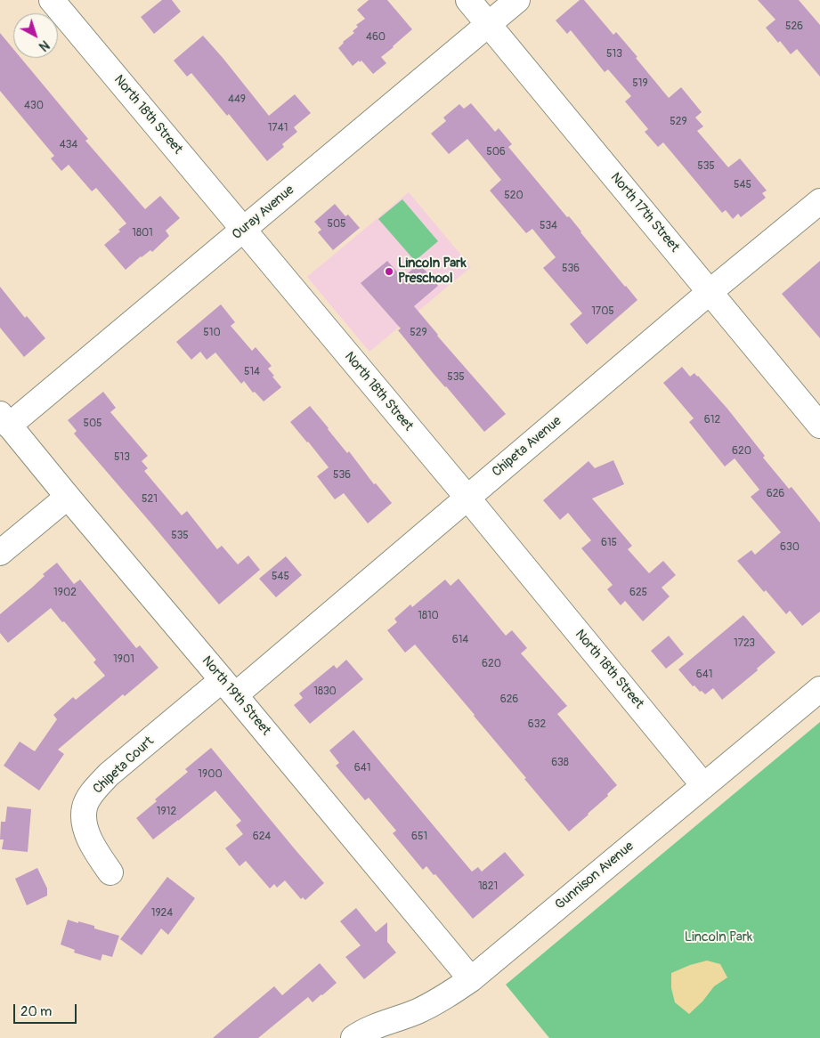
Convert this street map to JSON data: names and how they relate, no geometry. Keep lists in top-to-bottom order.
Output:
{
  "streets": {
    "street": [
      "North 18th Street",
      "Ouray Avenue",
      "North 17th Street",
      "Chipeta Avenue",
      "North 19th Street",
      "Chipeta Court",
      "Gunnison Avenue"
    ]
  },
  "crossings": [
    ["North 18th Street", "Ouray Avenue"],
    ["North 18th Street", "Chipeta Avenue"],
    ["North 18th Street", "Gunnison Avenue"],
    ["Ouray Avenue", "North 17th Street"],
    ["Ouray Avenue", "North 19th Street"],
    ["North 17th Street", "Chipeta Avenue"],
    ["Chipeta Avenue", "North 19th Street"],
    ["Chipeta Avenue", "Chipeta Court"],
    ["North 19th Street", "Chipeta Court"],
    ["North 19th Street", "Gunnison Avenue"]
  ],
  "parks": ["Lincoln Park"],
  "places": ["Lincoln Park Preschool"],
  "house_numbers": [
    "526",
    "460",
    "513",
    "519",
    "449",
    "430",
    "529",
    "1741",
    "434",
    "506",
    "535",
    "545",
    "520",
    "505",
    "534",
    "1801",
    "536",
    "1705",
    "510",
    "529",
    "514",
    "535",
    "612",
    "505",
    "620",
    "513",
    "536",
    "626",
    "521",
    "535",
    "615",
    "630",
    "545",
    "1902",
    "625",
    "1810",
    "614",
    "1723",
    "1901",
    "620",
    "641",
    "1830",
    "626",
    "632",
    "638",
    "641",
    "1900",
    "1912",
    "624",
    "651",
    "1821",
    "1924"
  ],
  "scale_bar": "20 m",
  "north": "bottom right"
}
